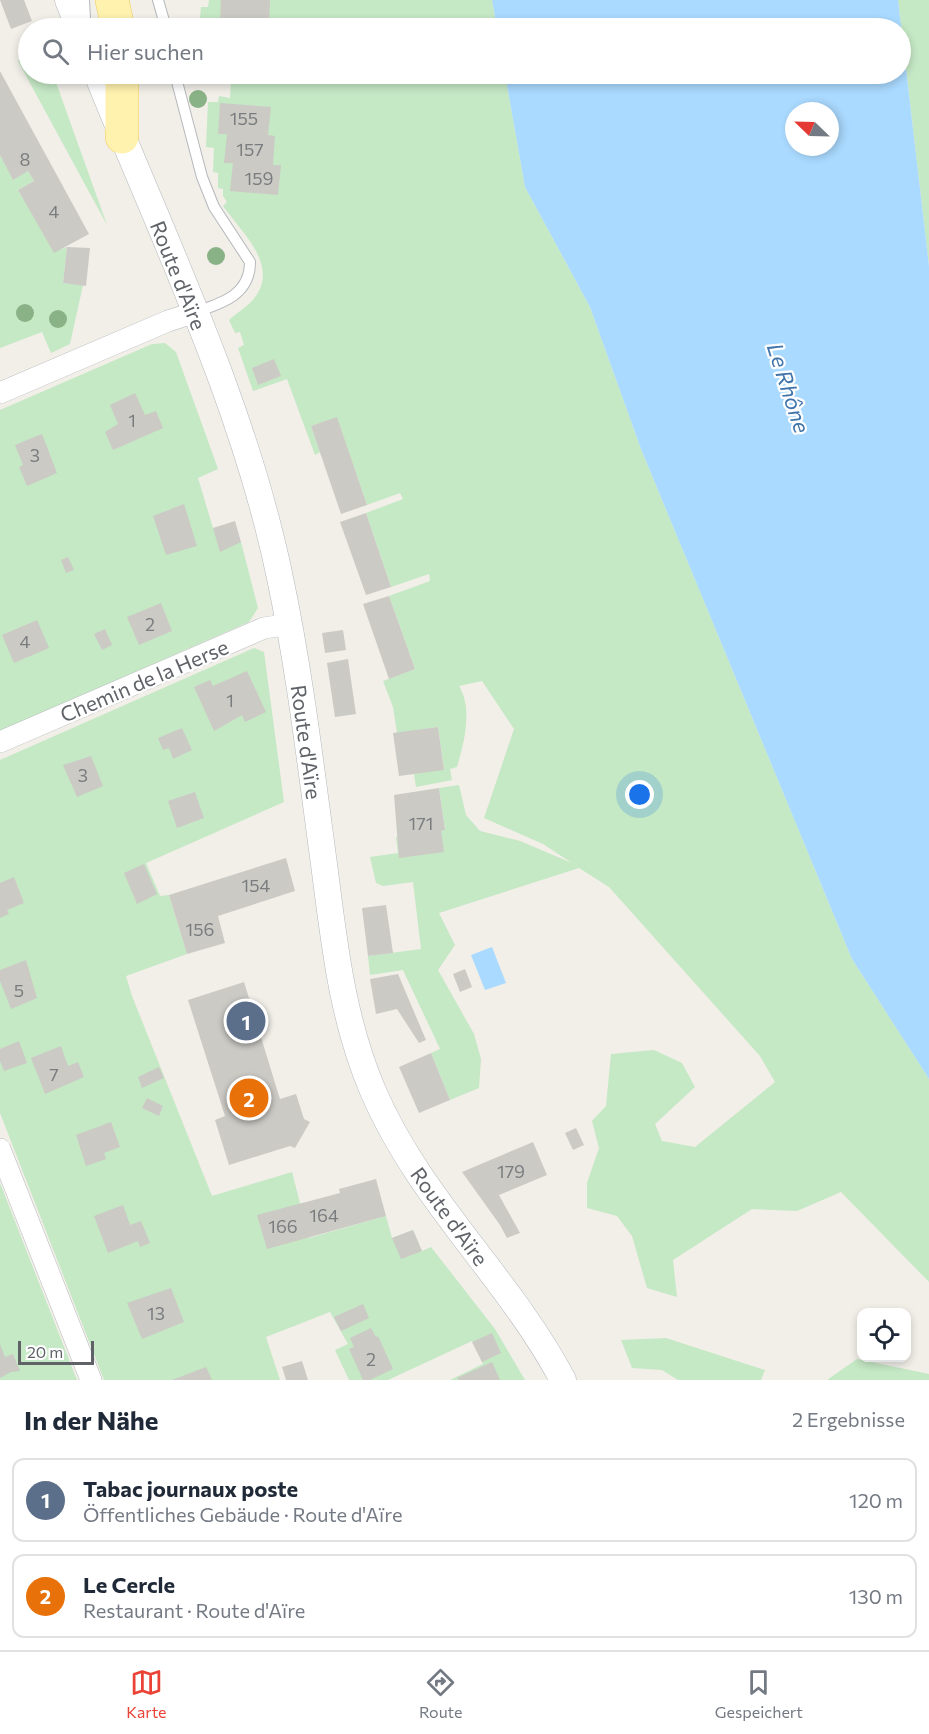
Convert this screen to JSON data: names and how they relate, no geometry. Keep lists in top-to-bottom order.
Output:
{
  "streets": {
    "street": ["Route d'Aïre", "Chemin de la Herse"]
  },
  "crossings": [
    ["Route d'Aïre", "Chemin de la Herse"]
  ],
  "water": ["Le Rhône"],
  "house_numbers": [
    "155",
    "157",
    "8",
    "159",
    "4",
    "1",
    "3",
    "2",
    "4",
    "1",
    "3",
    "171",
    "154",
    "156",
    "5",
    "7",
    "179",
    "164",
    "166",
    "13",
    "2"
  ],
  "scale_bar": "20 m",
  "north": "top left",
  "page": {
    "search": "Hier suchen",
    "pins": ["1", "2"],
    "scale": "20 m",
    "heading": ["In der Nähe", "2 Ergebnisse"],
    "list": [
      {
        "mark": "1",
        "name": "Tabac journaux poste",
        "note": "Öffentliches Gebäude · Route d'Aïre",
        "value": "120 m"
      },
      {
        "mark": "2",
        "name": "Le Cercle",
        "note": "Restaurant · Route d'Aïre",
        "value": "130 m"
      }
    ],
    "nav": ["Karte", "Route", "Gespeichert"]
  }
}
